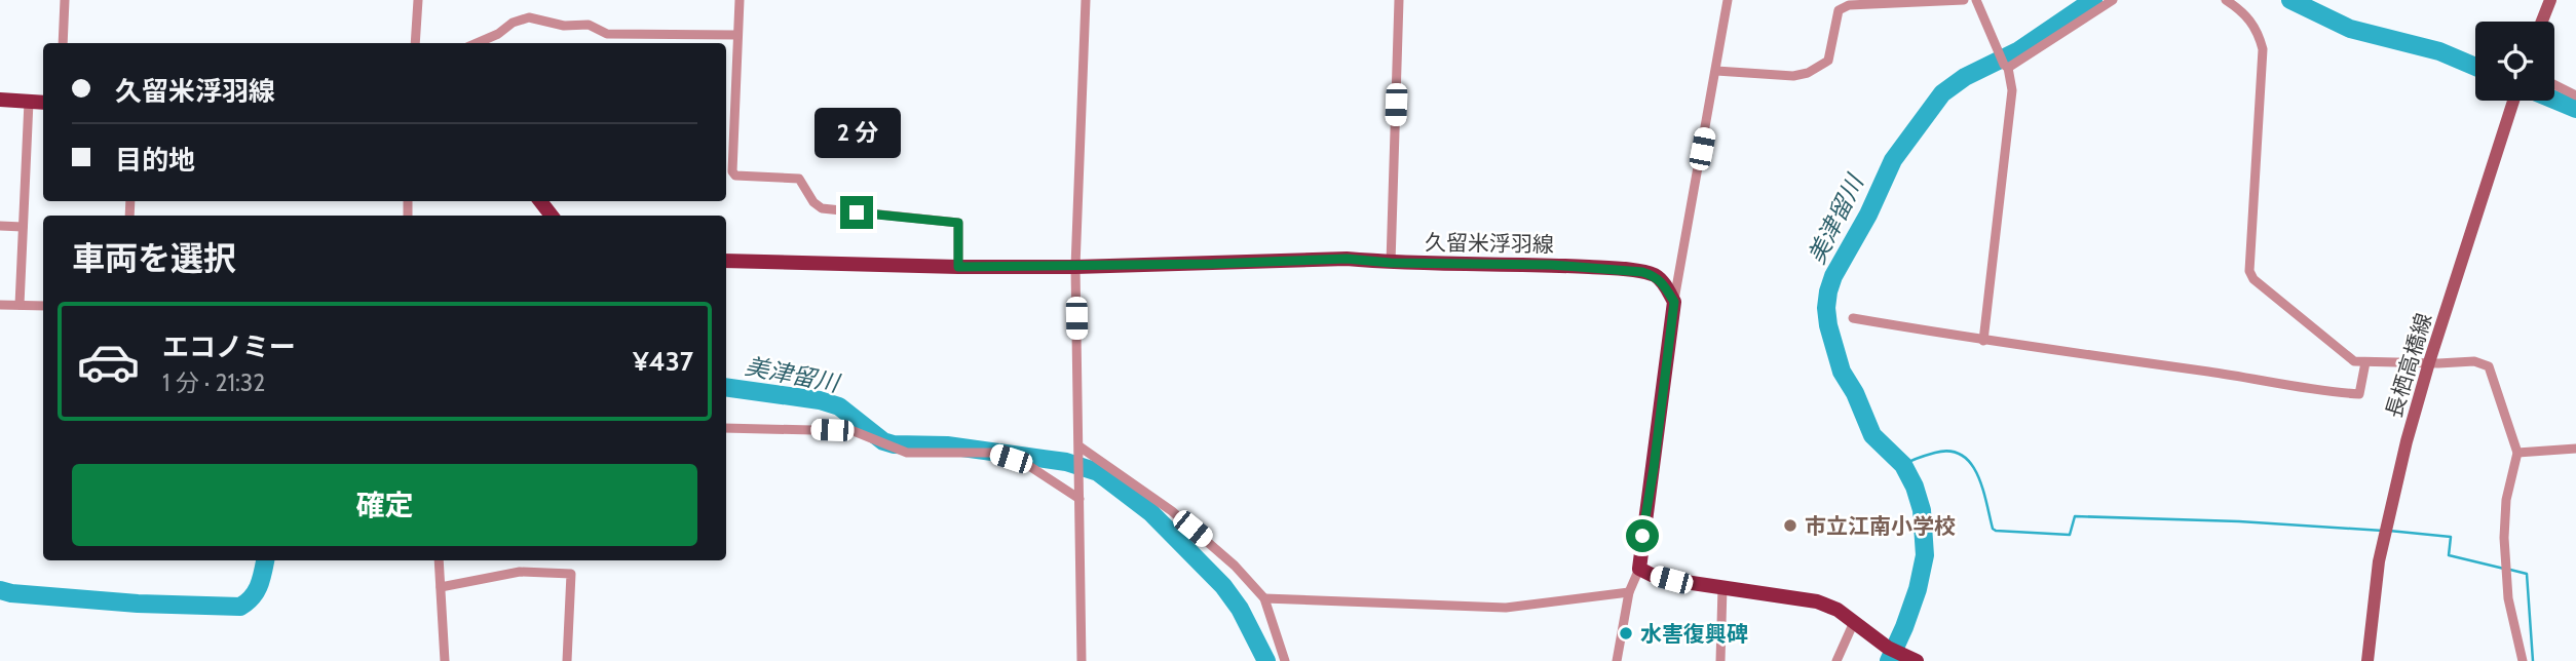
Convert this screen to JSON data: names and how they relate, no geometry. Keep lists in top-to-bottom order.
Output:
{
  "streets": {
    "main road": ["久留米浮羽線", "長栖高橋線"]
  },
  "water": ["美津留川"],
  "places": ["市立江南小学校", "水害復興碑"],
  "page": {
    "banner": ["久留米浮羽線", "目的地"],
    "bubble": "2 分",
    "heading": "車両を選択",
    "list": [
      {
        "name": "エコノミー",
        "note": "1 分 · 21:32",
        "value": "¥437"
      }
    ],
    "buttons": "確定"
  }
}
